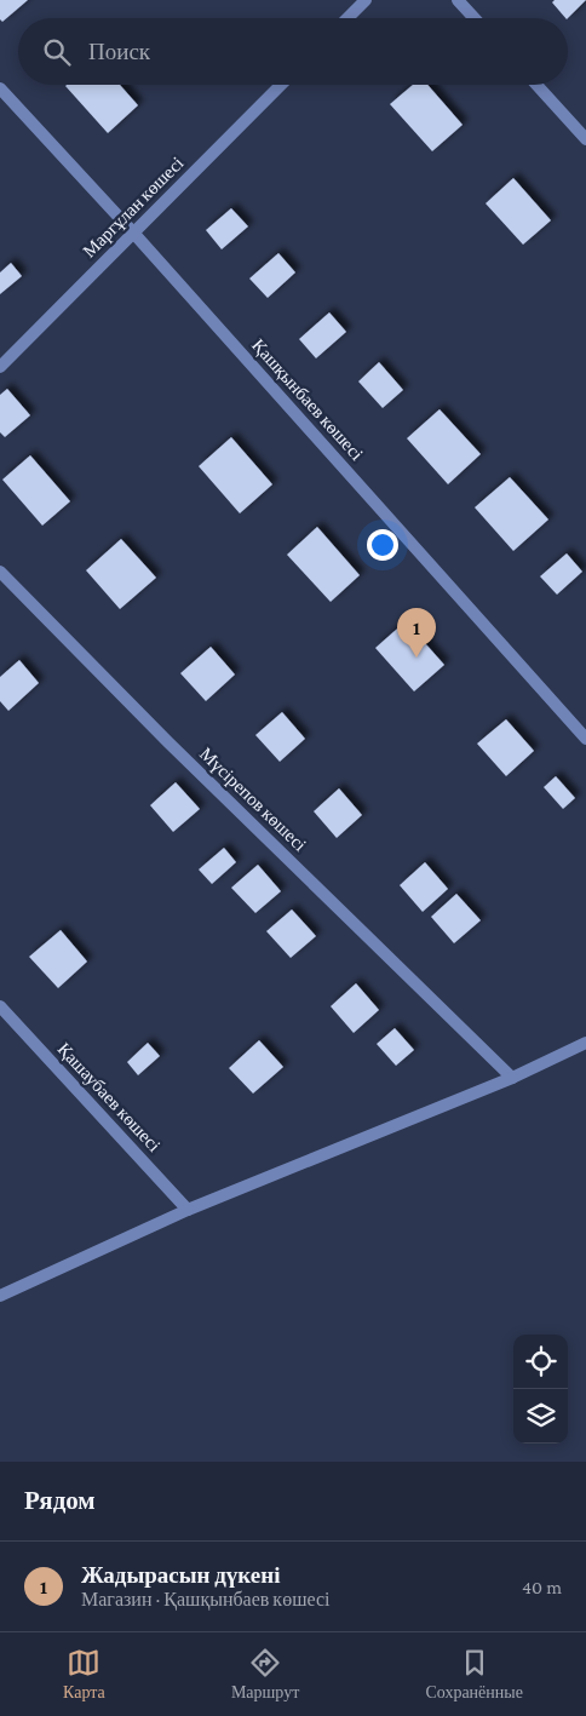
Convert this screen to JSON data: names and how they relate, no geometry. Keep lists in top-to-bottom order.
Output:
{
  "streets": {
    "street": [
      "Маргұлан көшесі",
      "Қашқынбаев көшесі",
      "Мүсірепов көшесі",
      "Қашаубаев көшесі"
    ]
  },
  "crossings": [
    ["Маргұлан көшесі", "Қашқынбаев көшесі"]
  ],
  "page": {
    "search": "Поиск",
    "pins": "1",
    "heading": "Рядом",
    "list": [
      {
        "mark": "1",
        "name": "Жадырасын дүкені",
        "note": "Магазин · Қашқынбаев көшесі",
        "value": "40 m"
      }
    ],
    "nav": ["Карта", "Маршрут", "Сохранённые"]
  }
}
